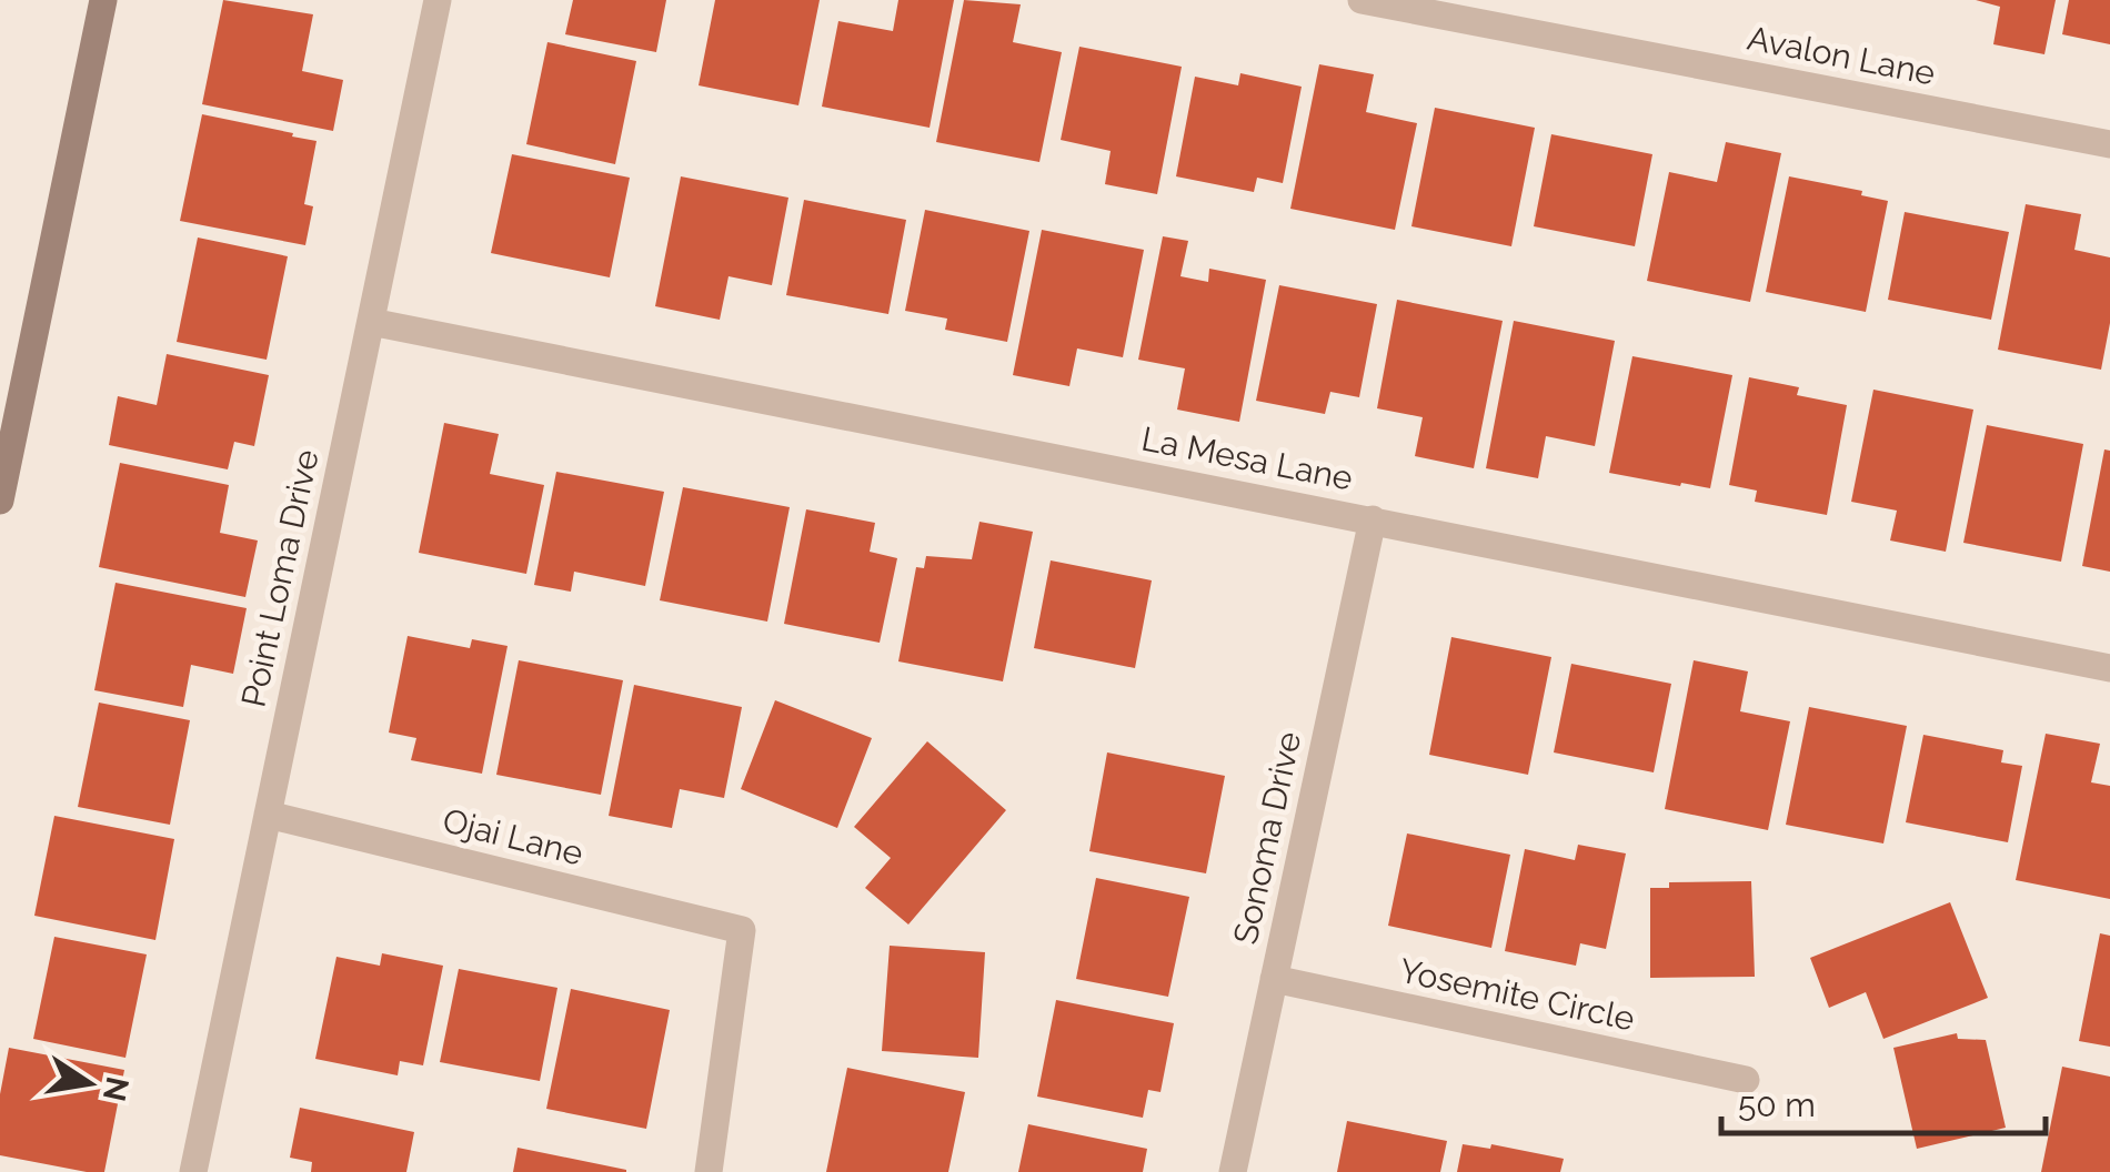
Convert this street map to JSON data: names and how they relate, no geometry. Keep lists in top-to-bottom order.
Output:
{
  "streets": {
    "street": [
      "Avalon Lane",
      "La Mesa Lane",
      "Point Loma Drive",
      "Ojai Lane",
      "Sonoma Drive",
      "Yosemite Circle"
    ]
  },
  "crossings": [
    ["La Mesa Lane", "Point Loma Drive"],
    ["La Mesa Lane", "Sonoma Drive"],
    ["Point Loma Drive", "Ojai Lane"],
    ["Sonoma Drive", "Yosemite Circle"]
  ],
  "scale_bar": "50 m",
  "north": "right"
}
